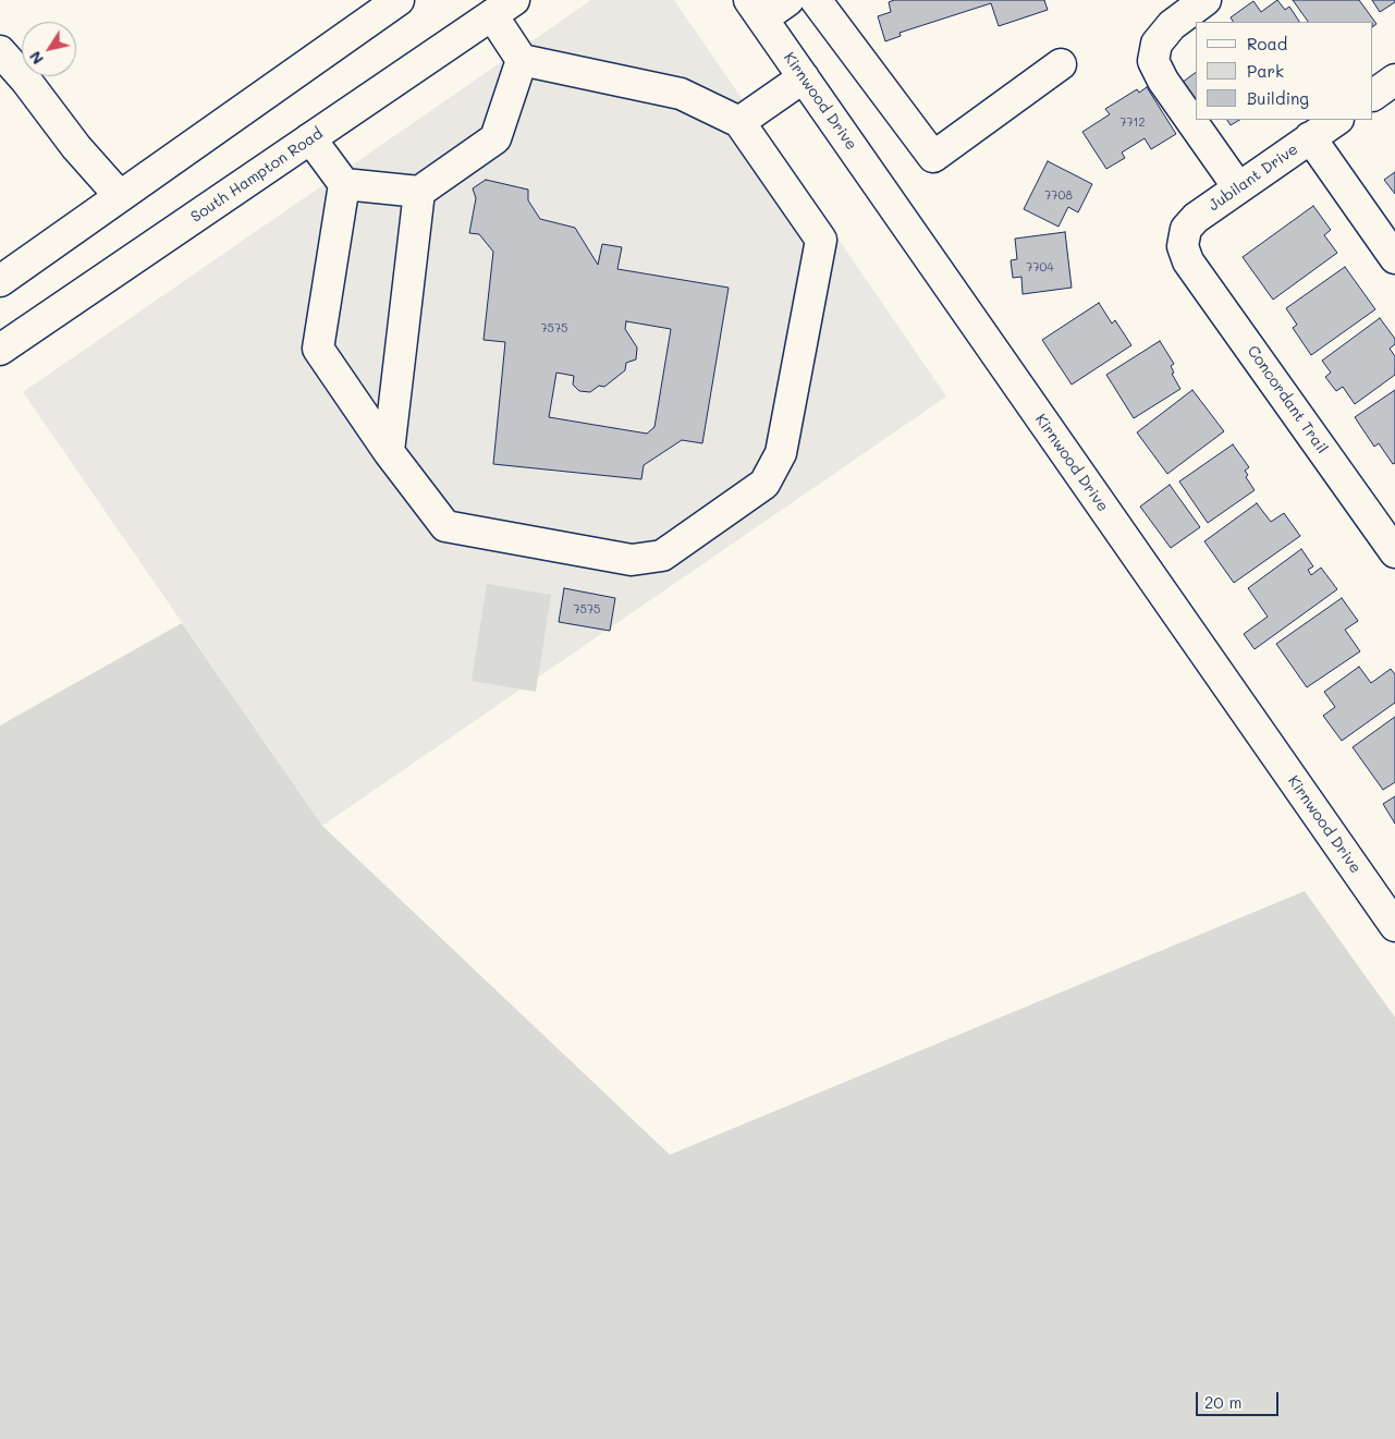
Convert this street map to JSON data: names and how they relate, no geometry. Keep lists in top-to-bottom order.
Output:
{
  "streets": {
    "street": [
      "Kirnwood Drive",
      "South Hampton Road",
      "Jubilant Drive",
      "Concordant Trail"
    ]
  },
  "crossings": [
    ["Jubilant Drive", "Concordant Trail"]
  ],
  "house_numbers": [
    "7712",
    "7708",
    "7704",
    "7575",
    "7575"
  ],
  "legend": ["Road", "Park", "Building"],
  "scale_bar": "20 m",
  "north": "bottom left"
}
